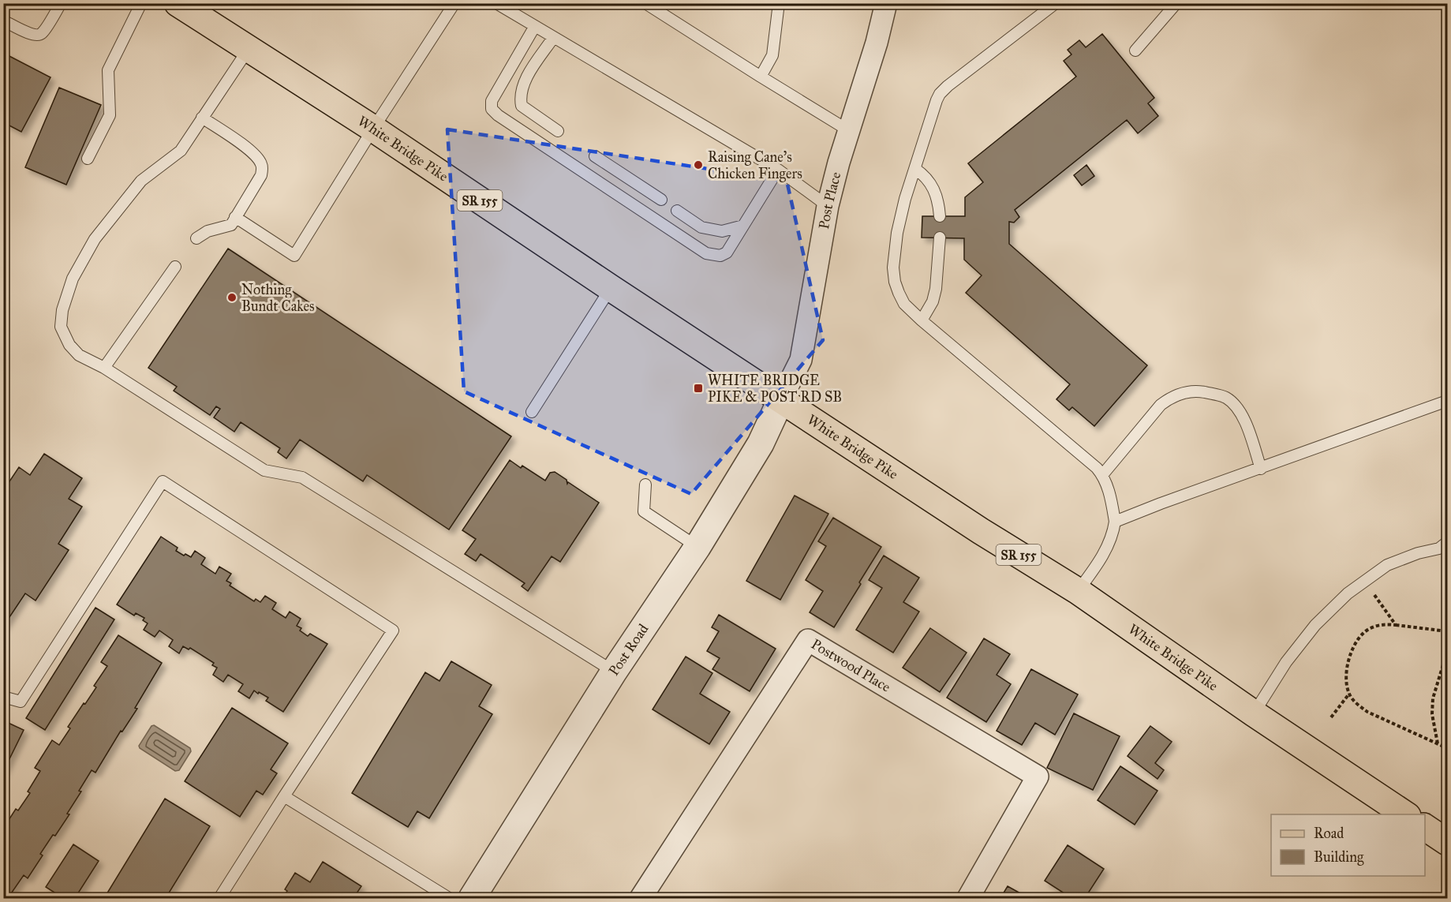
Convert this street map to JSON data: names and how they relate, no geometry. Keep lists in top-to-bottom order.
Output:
{
  "streets": {
    "main road": ["White Bridge Pike", "SR 155"],
    "street": ["Post Place", "Post Road", "Postwood Place"]
  },
  "crossings": [
    ["White Bridge Pike", "Post Place"],
    ["White Bridge Pike", "Post Road"],
    ["Post Place", "Post Road"]
  ],
  "places": {
    "other": ["Raising Cane's Chicken Fingers", "Nothing Bundt Cakes"],
    "transit": ["WHITE BRIDGE PIKE & POST RD SB"]
  },
  "legend": ["Road", "Building"]
}
